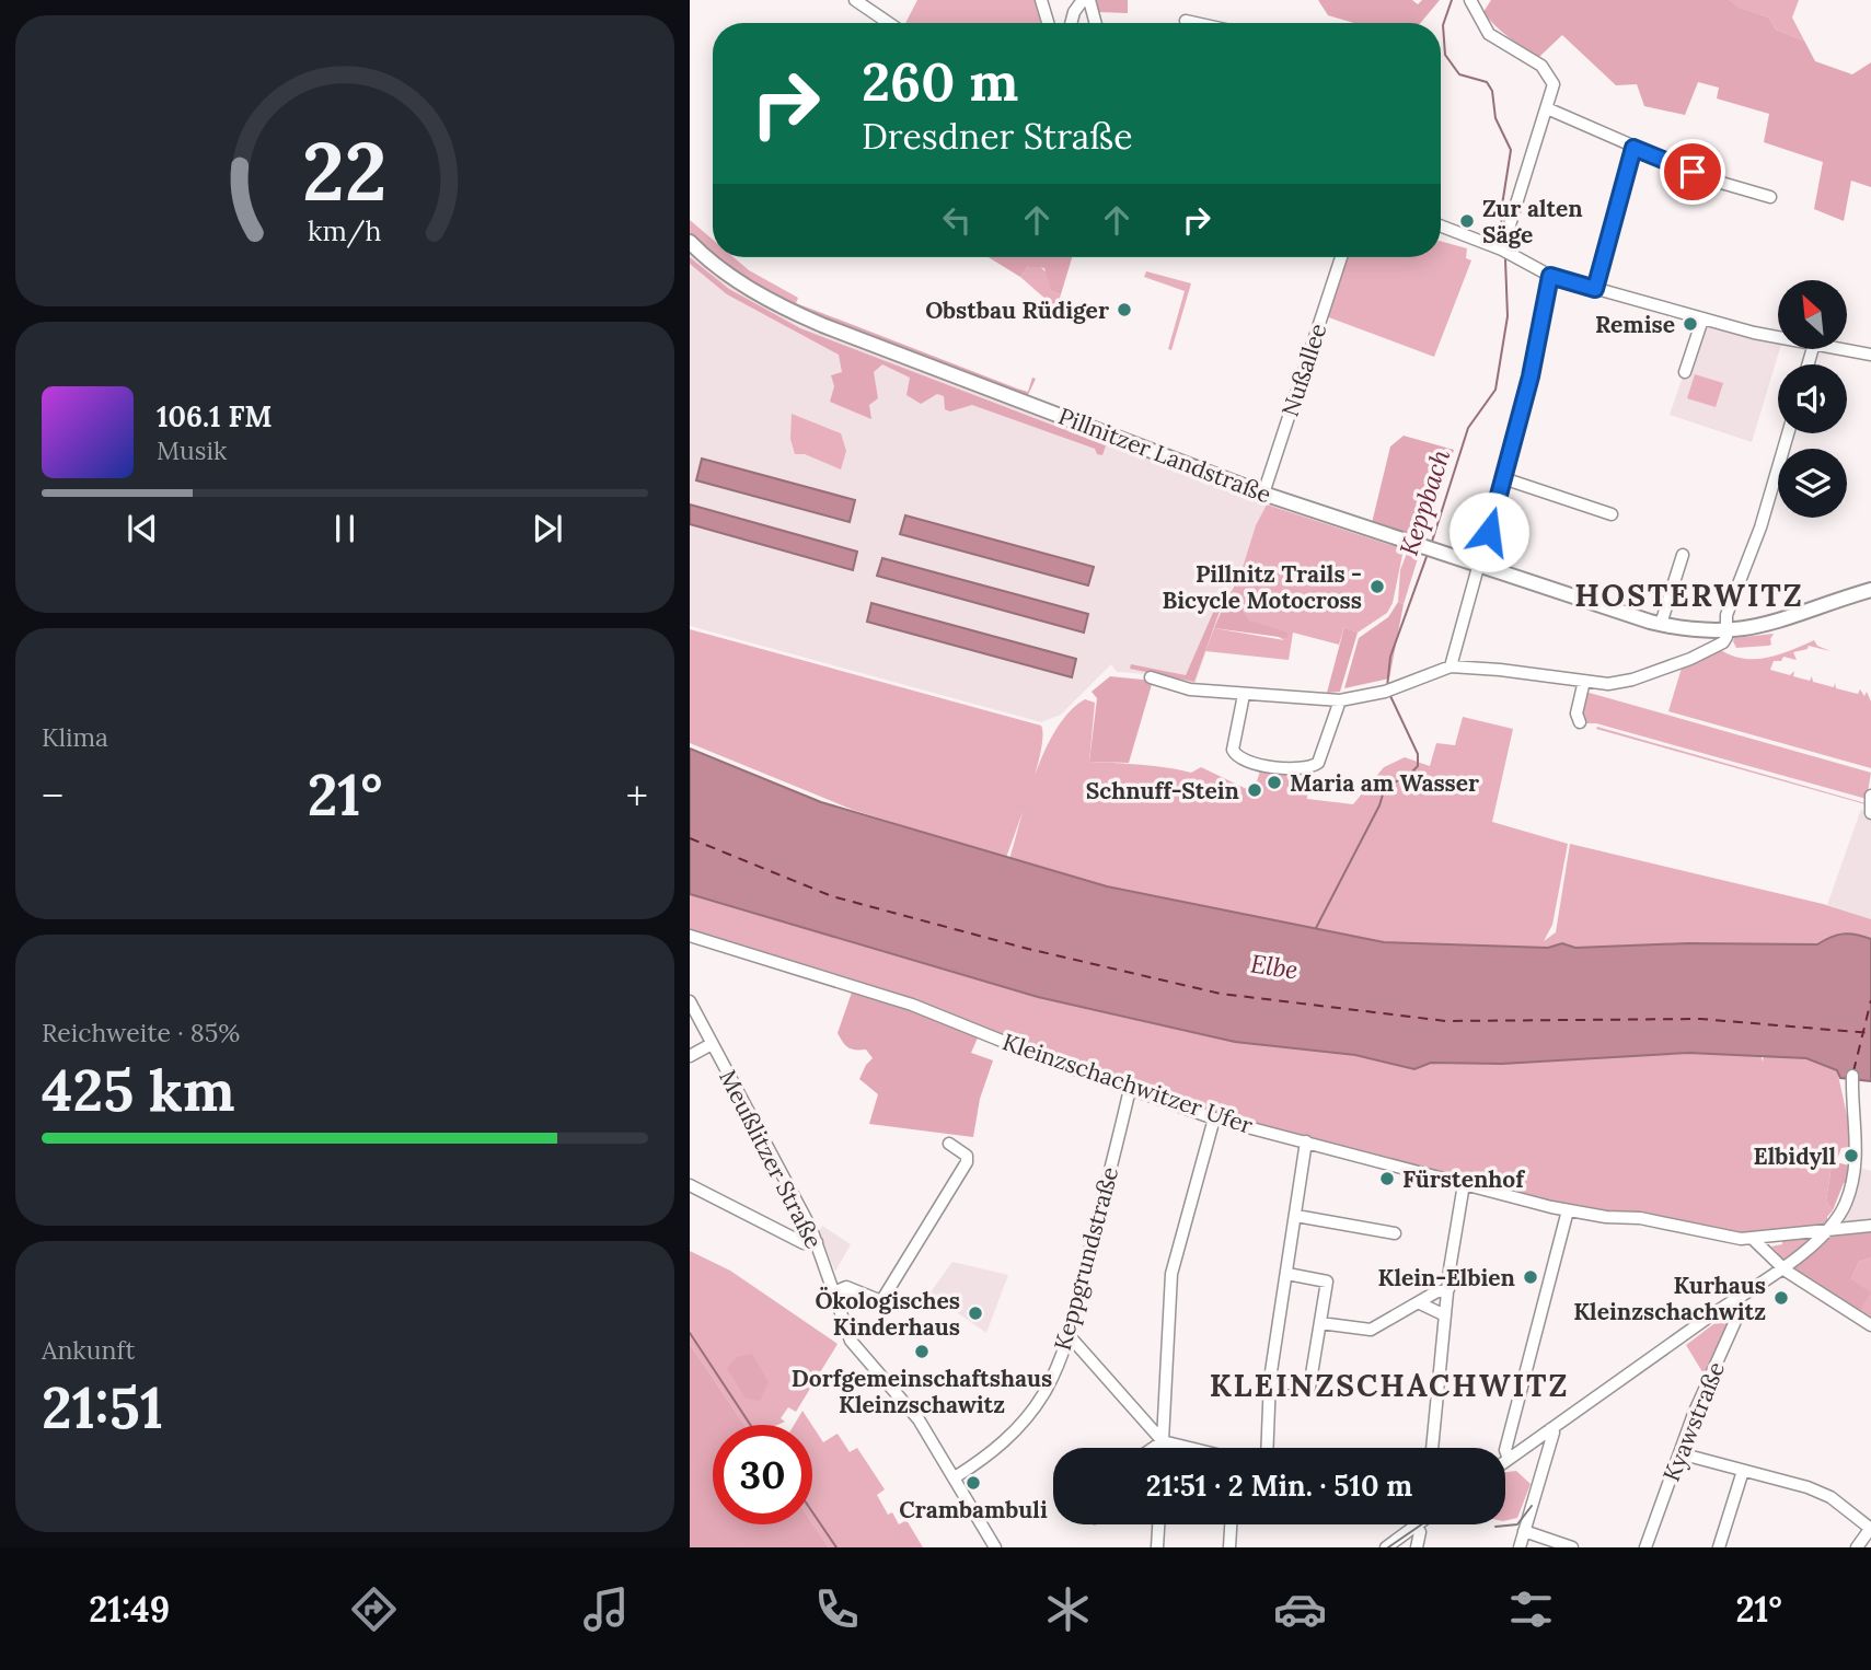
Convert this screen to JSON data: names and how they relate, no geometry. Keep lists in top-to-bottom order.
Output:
{
  "streets": {
    "main road": ["Pillnitzer Landstraße"],
    "street": [
      "Nußallee",
      "Kleinzschachwitzer Ufer",
      "Meußlitzer Straße",
      "Keppgrundstraße",
      "Kyawstraße"
    ]
  },
  "crossings": [
    ["Nußallee", "Pillnitzer Landstraße"],
    ["Kleinzschachwitzer Ufer", "Keppgrundstraße"],
    ["Meußlitzer Straße", "Keppgrundstraße"]
  ],
  "districts": ["HOSTERWITZ", "KLEINZSCHACHWITZ"],
  "water": ["Keppbach", "Elbe"],
  "places": [
    "Zur alten Säge",
    "Obstbau Rüdiger",
    "Remise",
    "Pillnitz Trails - Bicycle Motocross",
    "Maria am Wasser",
    "Schnuff-Stein",
    "Elbidyll",
    "Fürstenhof",
    "Klein-Elbien",
    "Kurhaus Kleinzschachwitz",
    "Ökologisches Kinderhaus",
    "Dorfgemeinschaftshaus Kleinzschawitz",
    "Crambambuli"
  ],
  "north": "top left",
  "page": {
    "turn": ["260 m", "Dresdner Straße"],
    "song": ["106.1 FM", "Musik"],
    "tile": [
      "Klima",
      ["Reichweite · 85%", "425 km"],
      ["Ankunft", "21:51"]
    ],
    "heat": ["−", "21°", "+"],
    "limit": "30",
    "trip": "21:51 · 2 Min. · 510 m",
    "tabs": ["21:49", "21°"],
    "gauge": ["22", "km/h"]
  }
}
